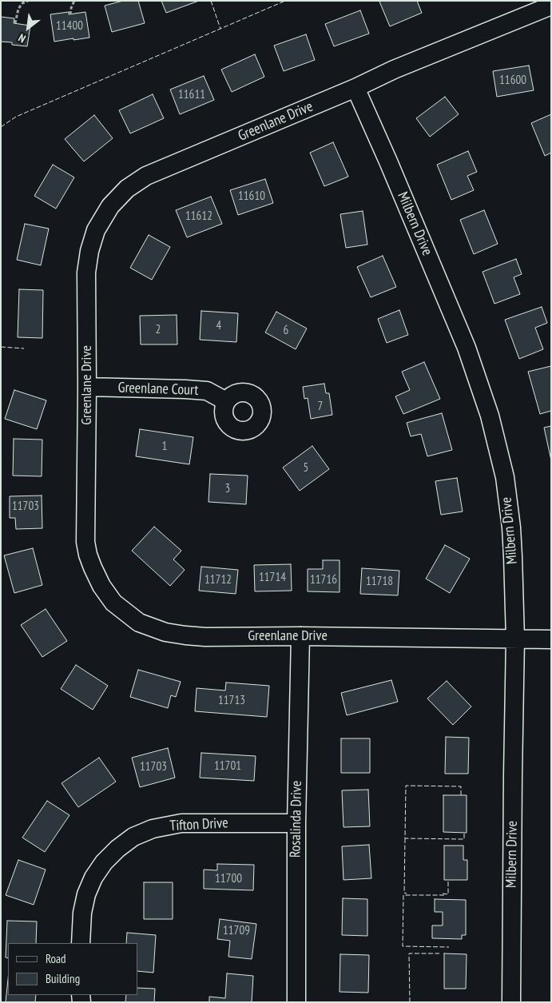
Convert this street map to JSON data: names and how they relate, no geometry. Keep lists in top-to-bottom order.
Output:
{
  "streets": {
    "street": [
      "Greenlane Drive",
      "Milbern Drive",
      "Greenlane Court",
      "Rosalinda Drive",
      "Tifton Drive"
    ]
  },
  "crossings": [
    ["Greenlane Drive", "Milbern Drive"],
    ["Greenlane Drive", "Greenlane Court"],
    ["Greenlane Drive", "Rosalinda Drive"],
    ["Rosalinda Drive", "Tifton Drive"]
  ],
  "house_numbers": [
    "11400",
    "11600",
    "11611",
    "11610",
    "11612",
    "4",
    "2",
    "6",
    "7",
    "1",
    "5",
    "3",
    "11703",
    "11714",
    "11712",
    "11716",
    "11718",
    "11713",
    "11701",
    "11703",
    "11700",
    "11709"
  ],
  "legend": ["Road", "Building"],
  "north": "bottom left"
}
